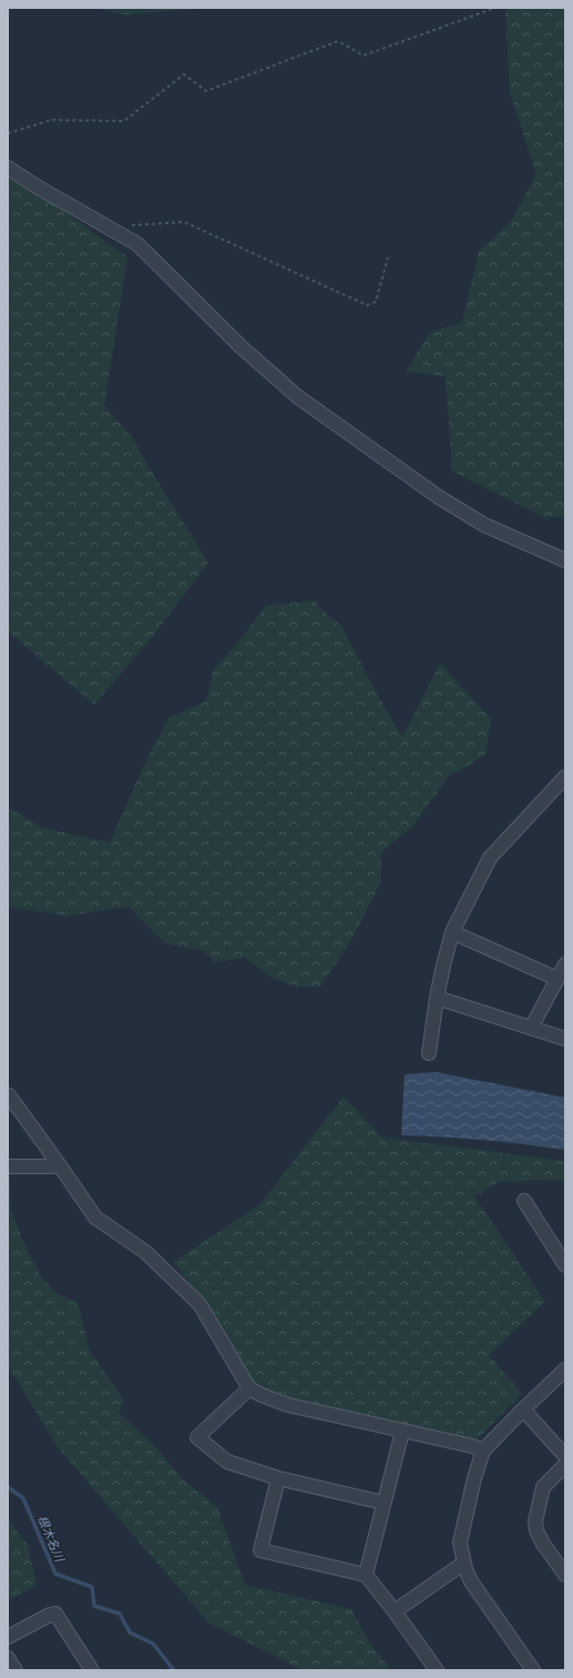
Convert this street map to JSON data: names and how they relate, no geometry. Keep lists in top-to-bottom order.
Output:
{
  "water": ["根木名川"]
}
